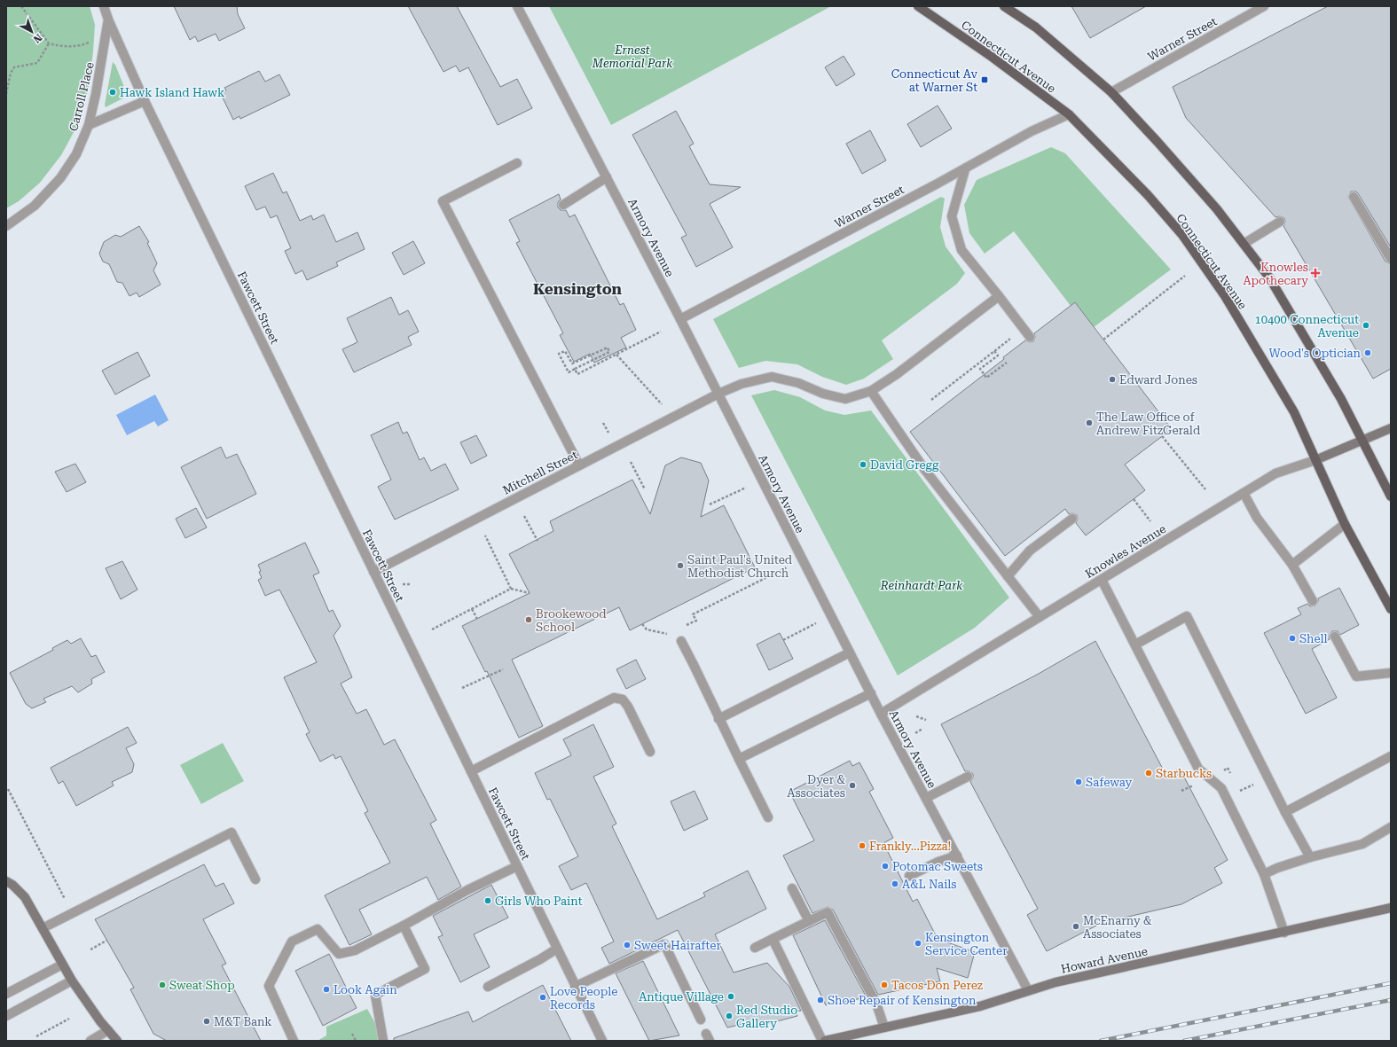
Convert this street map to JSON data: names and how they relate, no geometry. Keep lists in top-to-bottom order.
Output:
{
  "streets": {
    "main road": ["Connecticut Avenue"],
    "street": [
      "Warner Street",
      "Carroll Place",
      "Armory Avenue",
      "Fawcett Street",
      "Mitchell Street",
      "Knowles Avenue",
      "Howard Avenue"
    ]
  },
  "crossings": [
    ["Warner Street", "Connecticut Avenue"],
    ["Warner Street", "Armory Avenue"],
    ["Connecticut Avenue", "Knowles Avenue"],
    ["Carroll Place", "Fawcett Street"],
    ["Armory Avenue", "Mitchell Street"],
    ["Armory Avenue", "Knowles Avenue"],
    ["Armory Avenue", "Howard Avenue"],
    ["Fawcett Street", "Mitchell Street"]
  ],
  "districts": ["Kensington"],
  "parks": ["Ernest Memorial Park", "Reinhardt Park"],
  "places": {
    "transit": ["Connecticut Av at Warner St"],
    "other": [
      "Hawk Island Hawk",
      "10400 Connecticut Avenue",
      "Wood's Optician",
      "Edward Jones",
      "The Law Office of Andrew FitzGerald",
      "David Gregg",
      "Saint Paul's United Methodist Church",
      "Brookewood School",
      "Shell",
      "Starbucks",
      "Safeway",
      "Dyer & Associates",
      "Frankly...Pizza!",
      "Potomac Sweets",
      "A&L Nails",
      "Girls Who Paint",
      "McEnarny & Associates",
      "Kensington Service Center",
      "Sweet Hairafter",
      "Sweat Shop",
      "Tacos Don Perez",
      "Look Again",
      "Antique Village",
      "Love People Records",
      "Shoe Repair of Kensington",
      "Red Studio Gallery",
      "M&T Bank"
    ],
    "health": ["Knowles Apothecary"]
  },
  "north": "bottom right"
}
